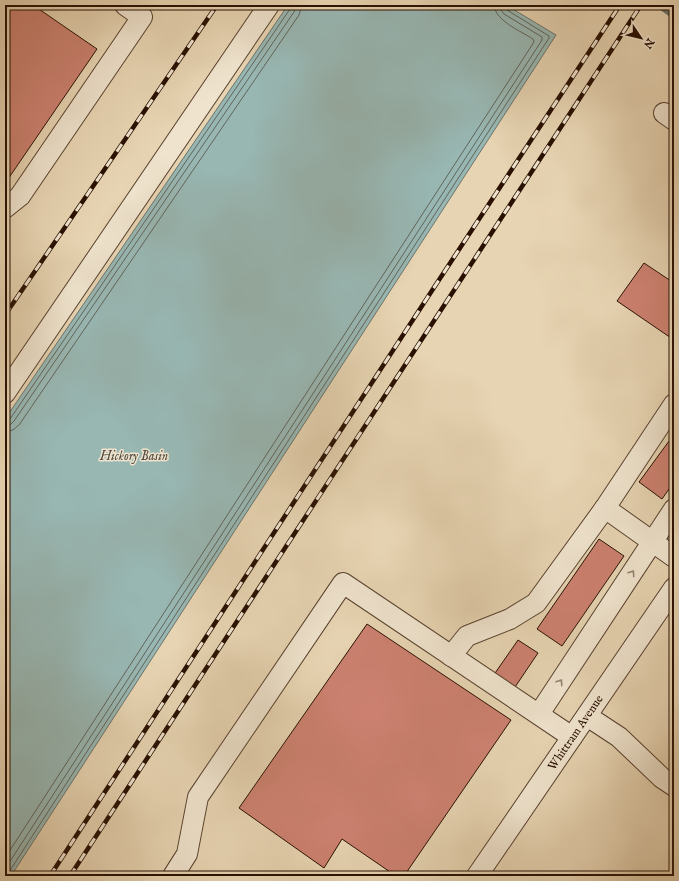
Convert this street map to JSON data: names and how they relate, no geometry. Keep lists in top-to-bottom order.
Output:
{
  "streets": {
    "street": ["Whittram Avenue"]
  },
  "water": ["Hickory Basin"],
  "north": "bottom right"
}
